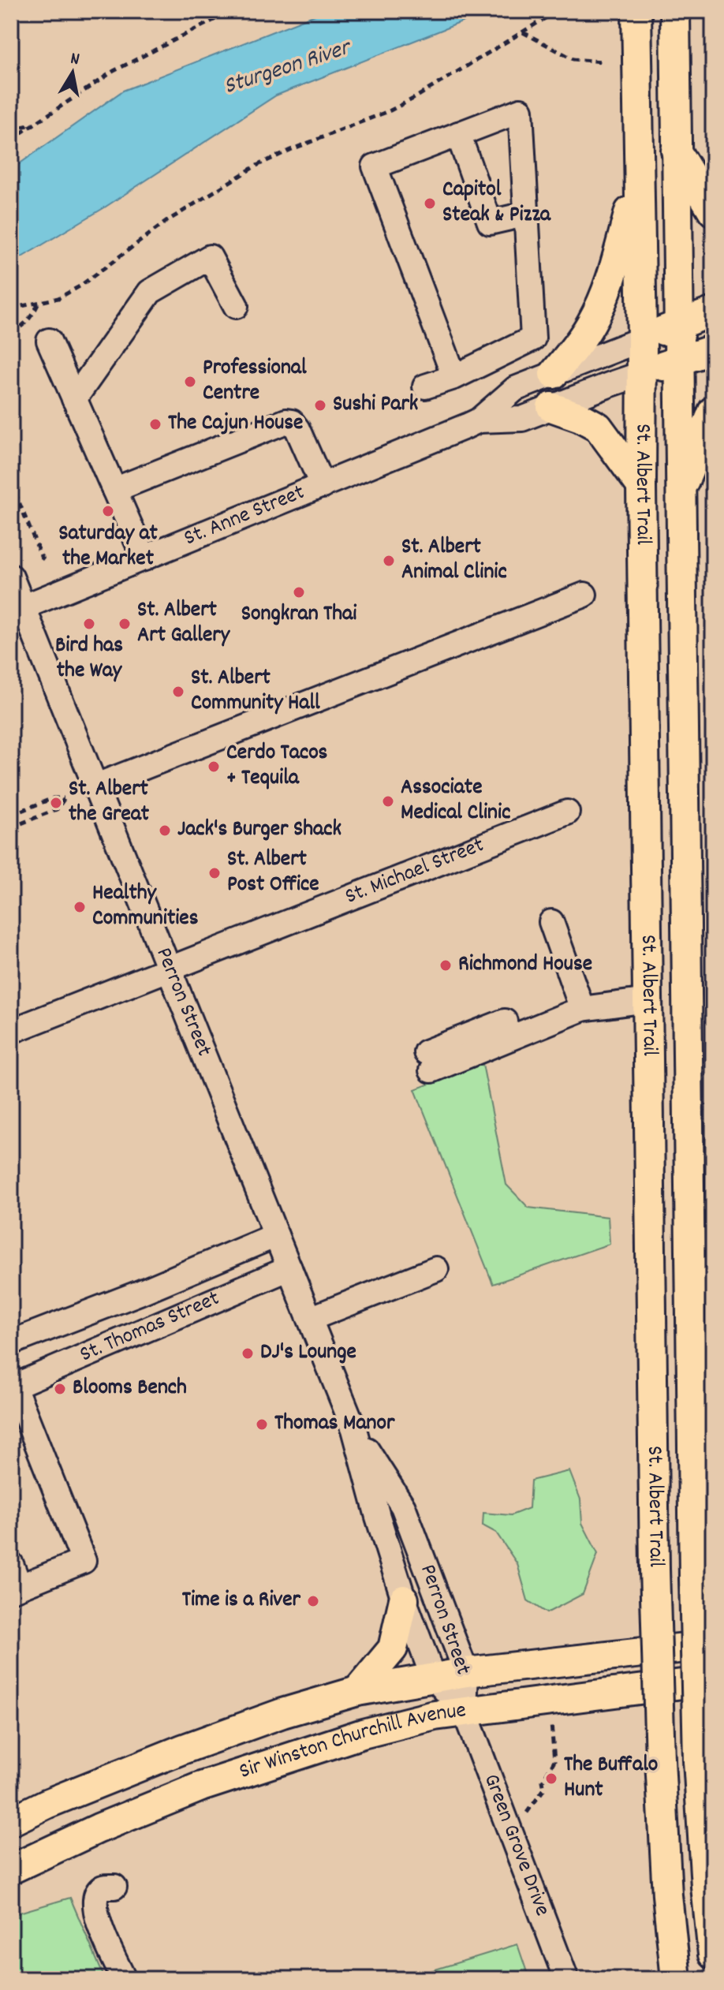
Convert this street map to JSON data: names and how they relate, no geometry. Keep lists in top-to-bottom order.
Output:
{
  "streets": {
    "main road": ["St. Albert Trail", "Sir Winston Churchill Avenue"],
    "street": [
      "St. Anne Street",
      "St. Michael Street",
      "Perron Street",
      "St. Thomas Street",
      "Green Grove Drive"
    ]
  },
  "crossings": [
    ["St. Albert Trail", "St. Anne Street"],
    ["St. Anne Street", "Perron Street"],
    ["St. Michael Street", "Perron Street"],
    ["Perron Street", "St. Thomas Street"],
    ["Perron Street", "Sir Winston Churchill Avenue"],
    ["Perron Street", "Green Grove Drive"],
    ["Sir Winston Churchill Avenue", "Green Grove Drive"]
  ],
  "water": ["Sturgeon River"],
  "places": [
    "Capitol Steak & Pizza",
    "Professional Centre",
    "Sushi Park",
    "The Cajun House",
    "Saturday at the Market",
    "St. Albert Animal Clinic",
    "Songkran Thai",
    "Bird has the Way",
    "St. Albert Art Gallery",
    "St. Albert Community Hall",
    "Cerdo Tacos + Tequila",
    "Associate Medical Clinic",
    "St. Albert the Great",
    "Jack's Burger Shack",
    "St. Albert Post Office",
    "Healthy Communities",
    "Richmond House",
    "DJ's Lounge",
    "Blooms Bench",
    "Thomas Manor",
    "Time is a River",
    "The Buffalo Hunt"
  ],
  "north": "top"
}
